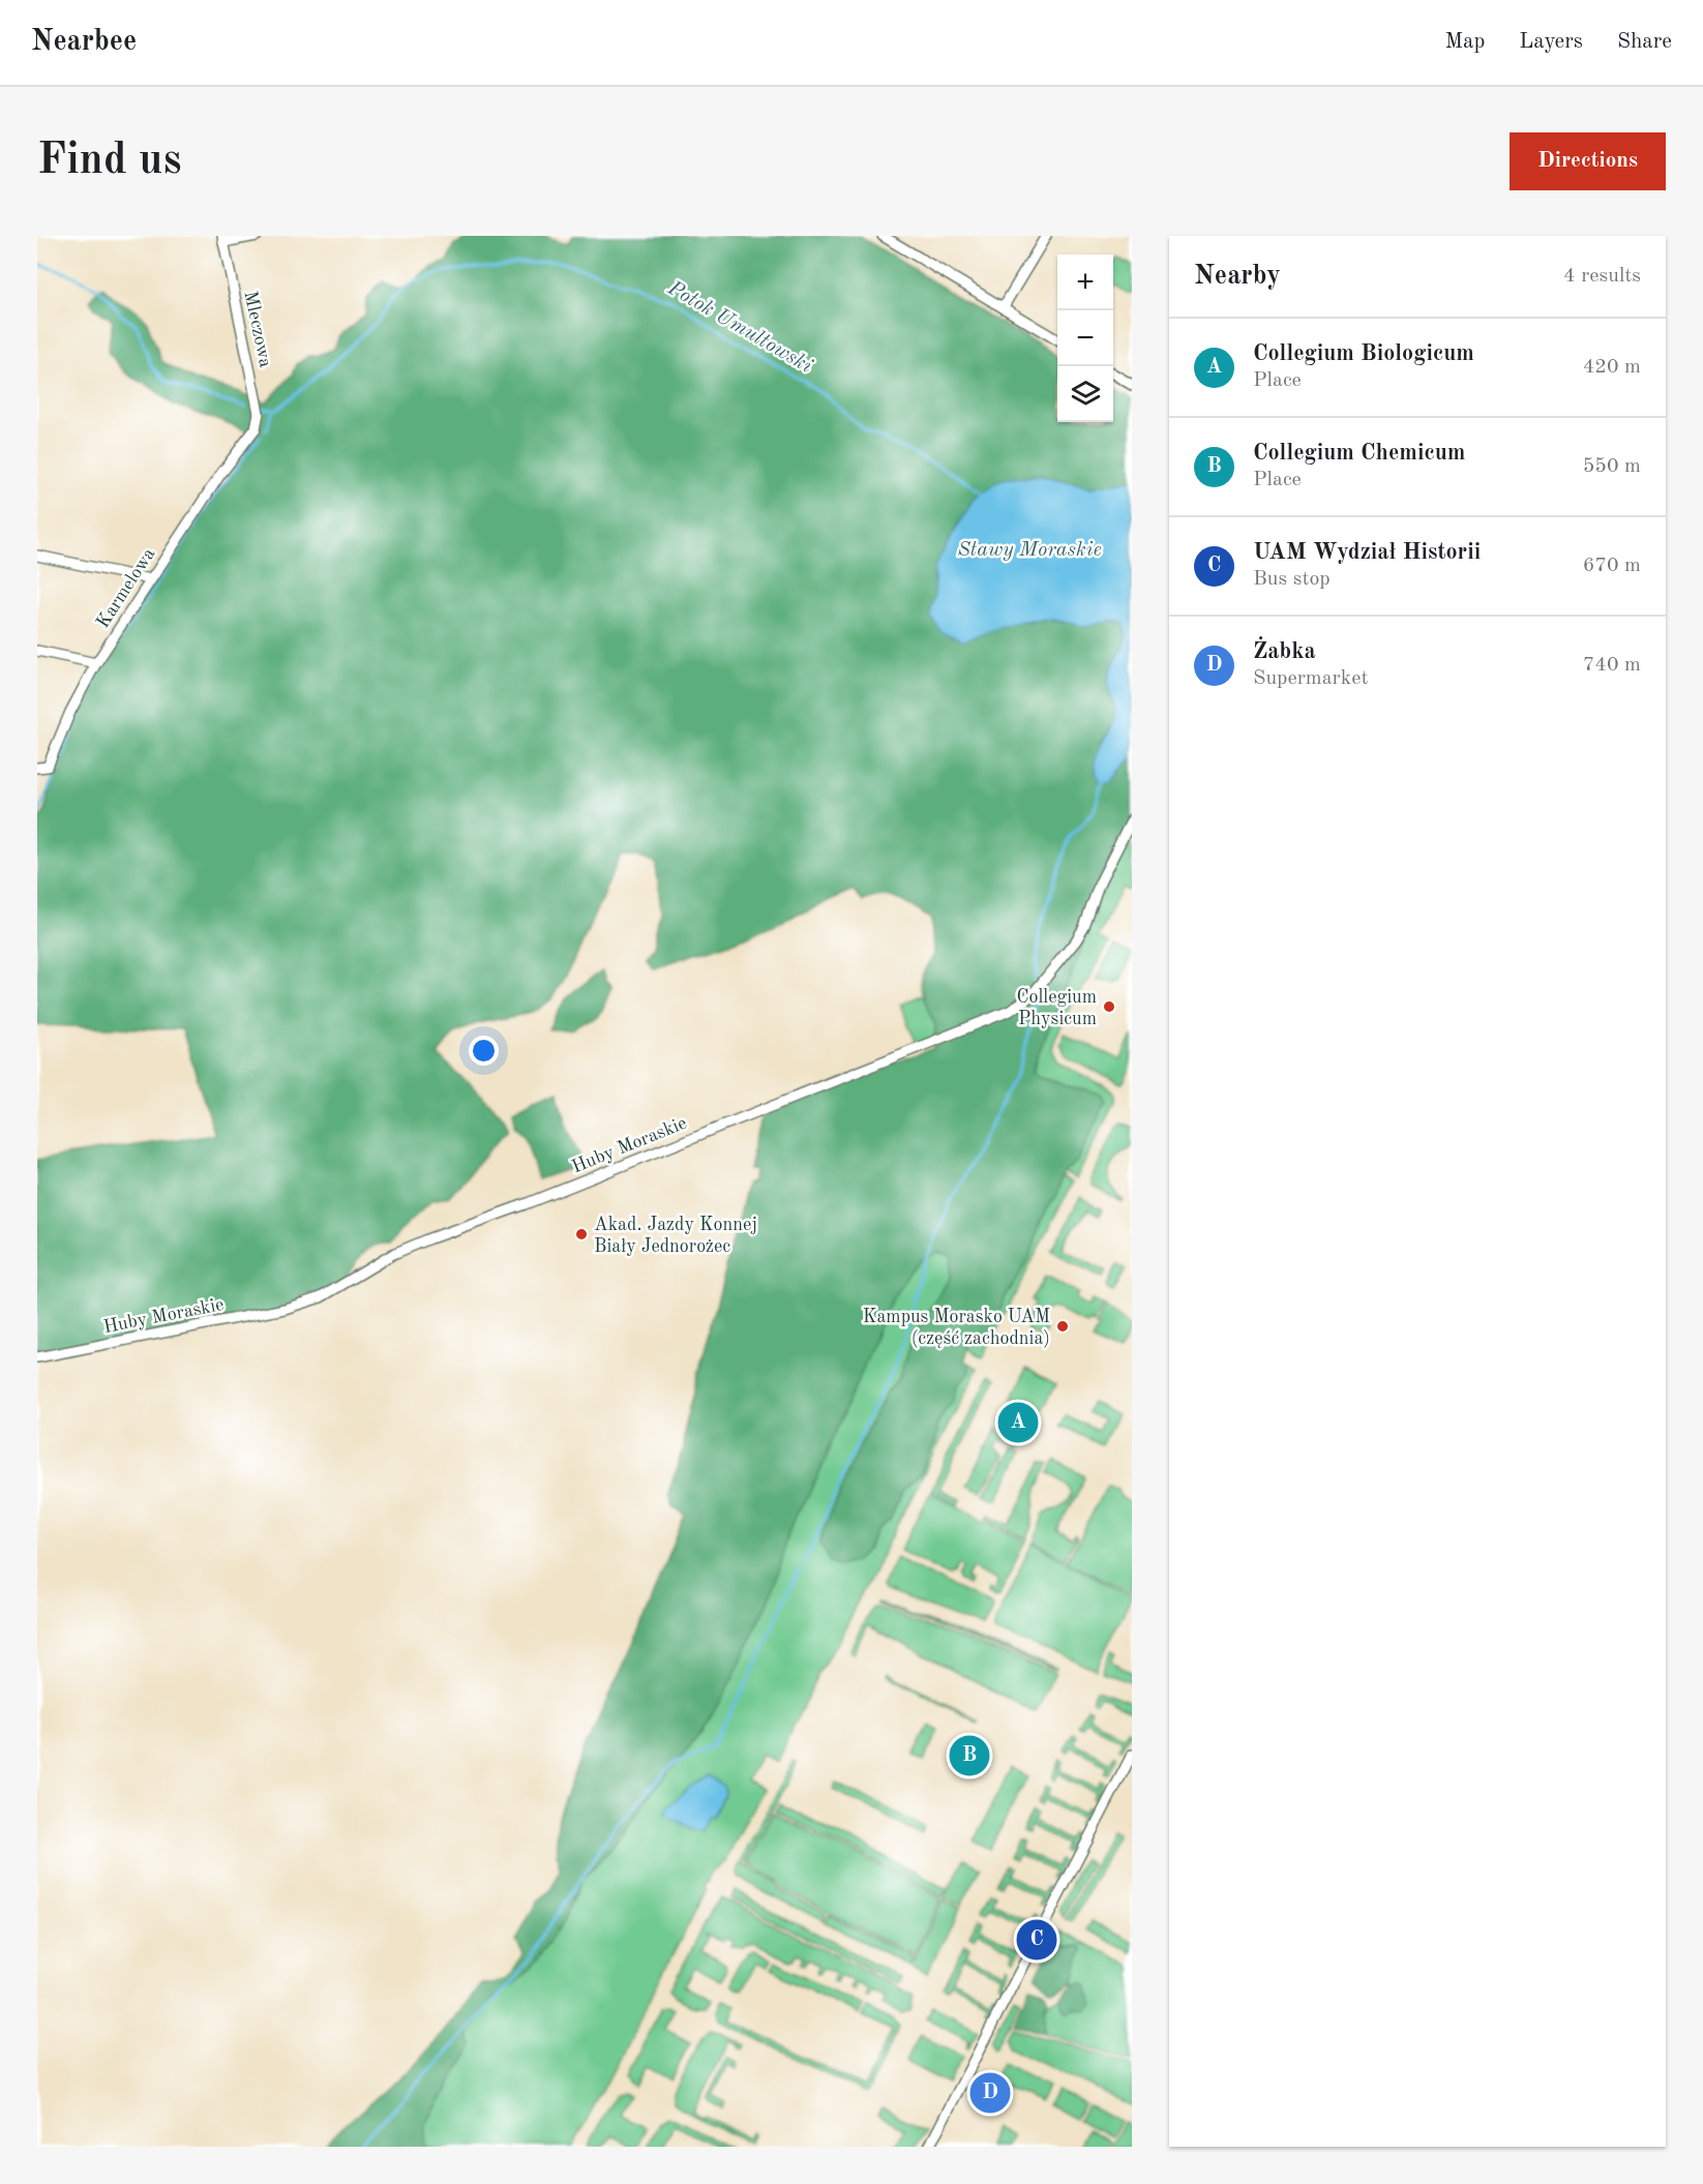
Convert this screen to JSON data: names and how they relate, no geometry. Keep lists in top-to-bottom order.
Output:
{
  "streets": {
    "street": ["Mleczowa", "Karmelowa", "Huby Moraskie"]
  },
  "crossings": [
    ["Mleczowa", "Karmelowa"]
  ],
  "water": ["Potok Umultowski", "Stawy Moraskie"],
  "places": ["Collegium Physicum", "Akad. Jazdy Konnej Biały Jednorożec", "Kampus Morasko UAM (część zachodnia)"],
  "page": {
    "header": "Nearbee",
    "nav": ["Map", "Layers", "Share"],
    "buttons": "Directions",
    "title": "Find us",
    "heading": ["Nearby", "4 results"],
    "map_buttons": ["+", "−"],
    "list": [
      {
        "mark": "A",
        "name": "Collegium Biologicum",
        "note": "Place",
        "value": "420 m"
      },
      {
        "mark": "B",
        "name": "Collegium Chemicum",
        "note": "Place",
        "value": "550 m"
      },
      {
        "mark": "C",
        "name": "UAM Wydział Historii",
        "note": "Bus stop",
        "value": "670 m"
      },
      {
        "mark": "D",
        "name": "Żabka",
        "note": "Supermarket",
        "value": "740 m"
      }
    ],
    "pins": [
      "A",
      "B",
      "C",
      "D"
    ]
  }
}
